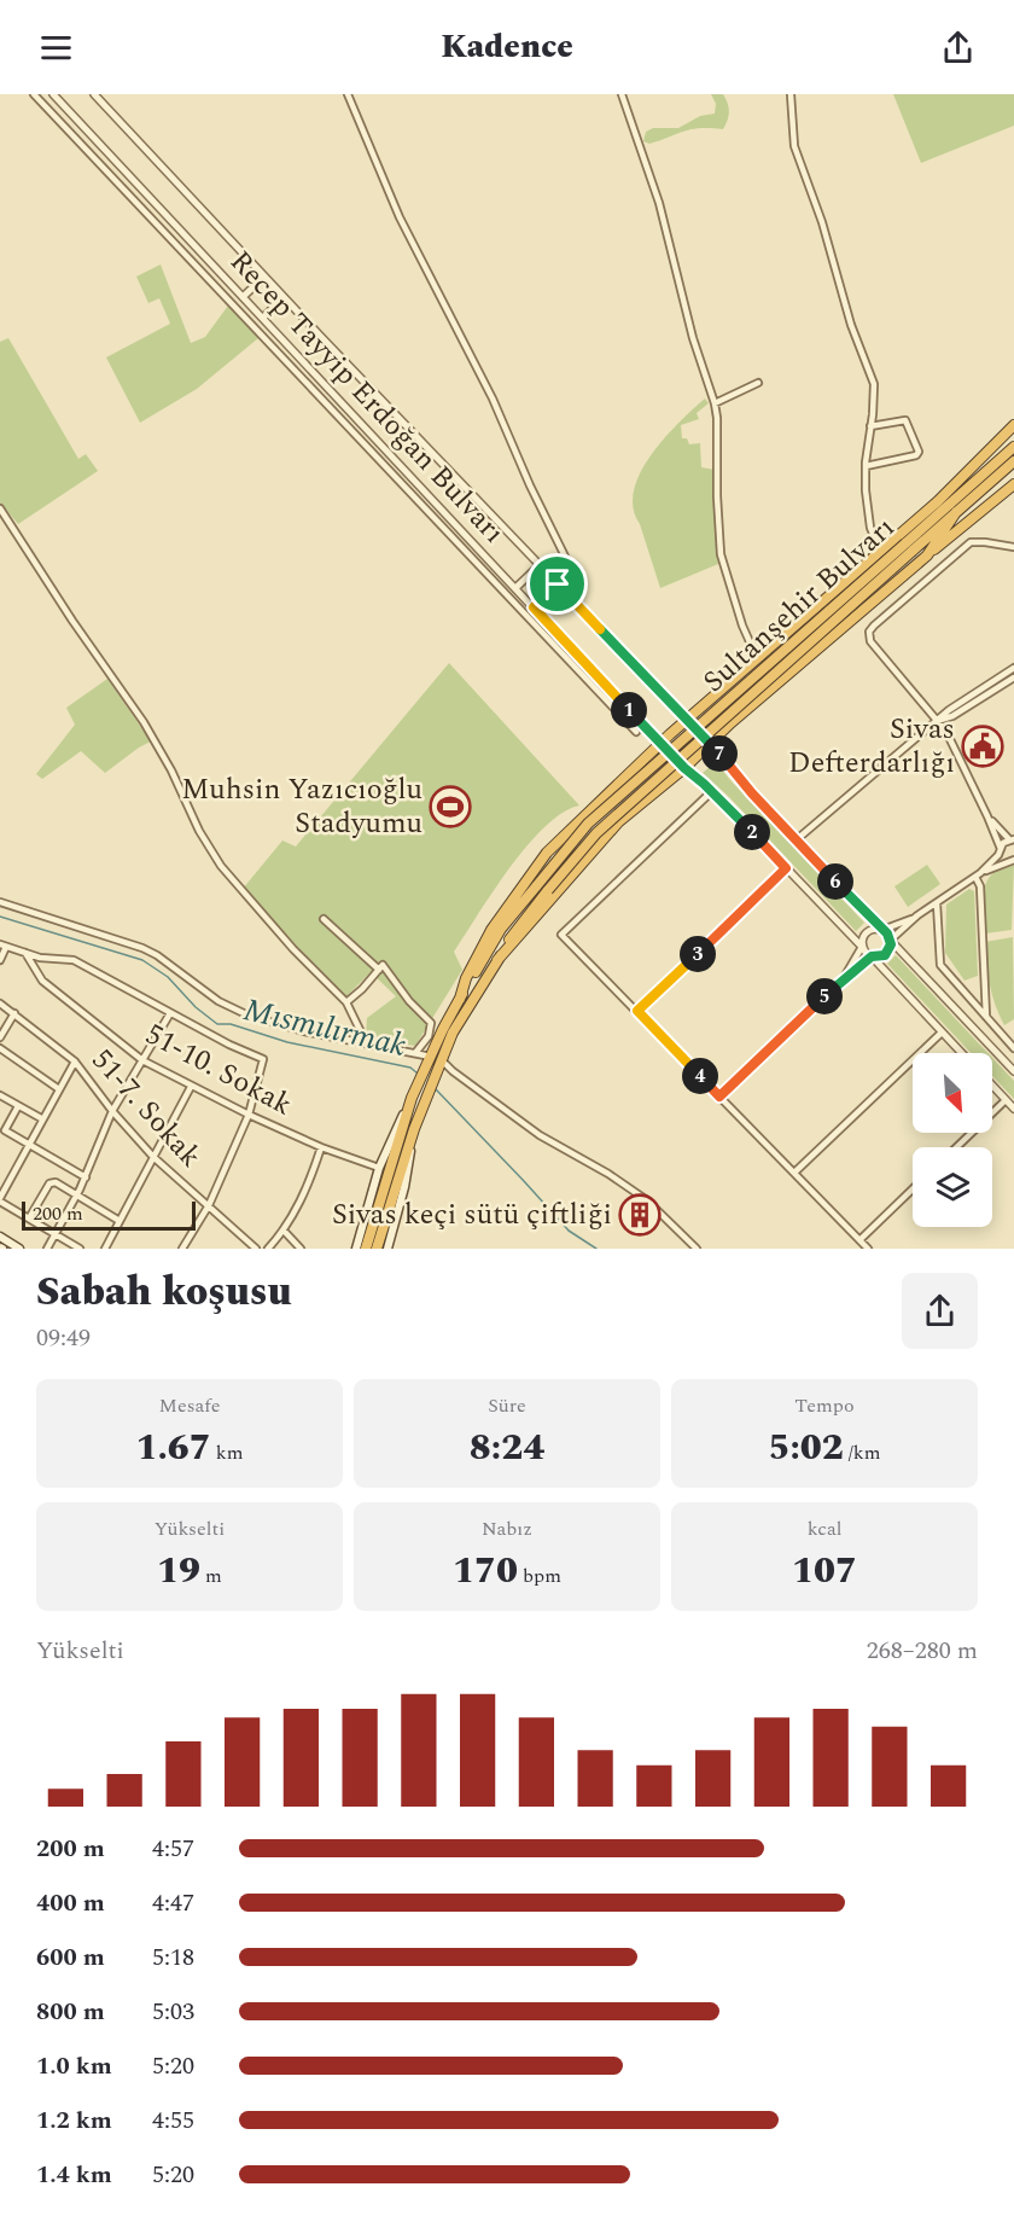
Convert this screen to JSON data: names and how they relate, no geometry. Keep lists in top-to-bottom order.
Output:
{
  "streets": {
    "highway": ["Sultanşehir Bulvarı"],
    "street": ["Recep Tayyip Erdoğan Bulvarı", "51-10. Sokak", "51-7. Sokak"]
  },
  "water": ["Mısmılırmak"],
  "places": {
    "public building": ["Sivas Defterdarlığı"],
    "sports": ["Muhsin Yazıcıoğlu Stadyumu"],
    "building": ["Sivas keçi sütü çiftliği"]
  },
  "scale_bar": "200 m",
  "north": "bottom right",
  "page": {
    "header": "Kadence",
    "pins": [
      "1",
      "7",
      "2",
      "6",
      "3",
      "5",
      "4"
    ],
    "scale": "200 m",
    "heading": ["Sabah koşusu", "09:49"],
    "stats": [
      ["Mesafe", "1.67 km"],
      ["Süre", "8:24"],
      ["Tempo", "5:02 /km"],
      ["Yükselti", "19 m"],
      ["Nabız", "170 bpm"],
      ["kcal", "107"]
    ],
    "chart": ["Yükselti", "268–280 m"],
    "list": [
      {
        "name": "200 m",
        "note": "4:57"
      },
      {
        "name": "400 m",
        "note": "4:47"
      },
      {
        "name": "600 m",
        "note": "5:18"
      },
      {
        "name": "800 m",
        "note": "5:03"
      },
      {
        "name": "1.0 km",
        "note": "5:20"
      },
      {
        "name": "1.2 km",
        "note": "4:55"
      },
      {
        "name": "1.4 km",
        "note": "5:20"
      }
    ]
  }
}
